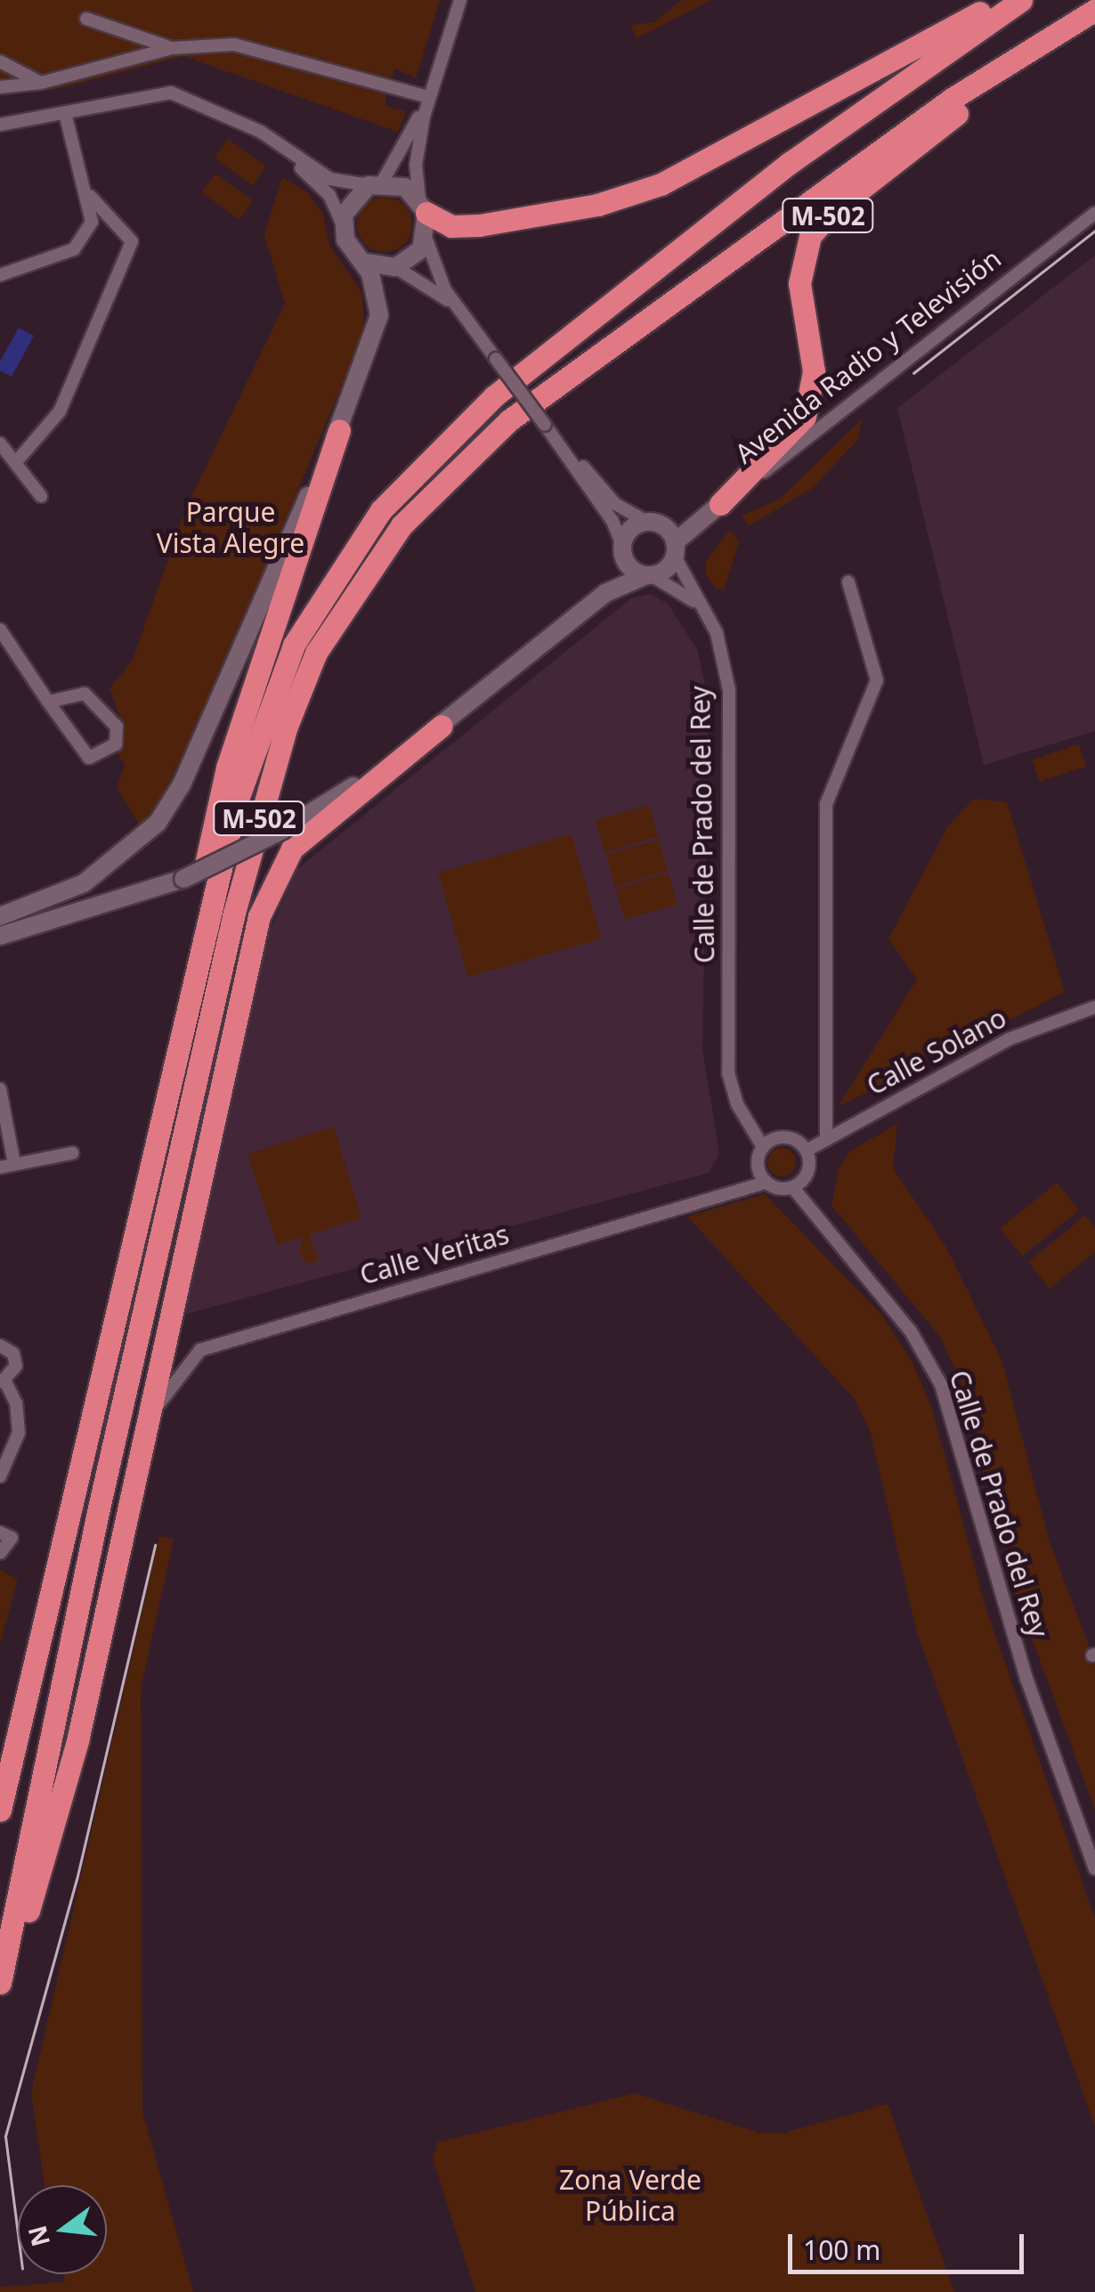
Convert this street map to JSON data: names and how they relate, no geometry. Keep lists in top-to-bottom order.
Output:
{
  "streets": {
    "highway": ["M-502"],
    "main road": ["Avenida Radio y Televisión"],
    "street": ["Calle de Prado del Rey", "Calle Solano", "Calle Veritas"]
  },
  "crossings": [
    ["M-502", "Avenida Radio y Televisión"],
    ["M-502", "Calle Veritas"],
    ["Avenida Radio y Televisión", "Calle de Prado del Rey"],
    ["Calle de Prado del Rey", "Calle Solano"],
    ["Calle de Prado del Rey", "Calle Veritas"],
    ["Calle Solano", "Calle Veritas"]
  ],
  "parks": ["Parque Vista Alegre", "Zona Verde Pública"],
  "scale_bar": "100 m",
  "north": "left"
}
